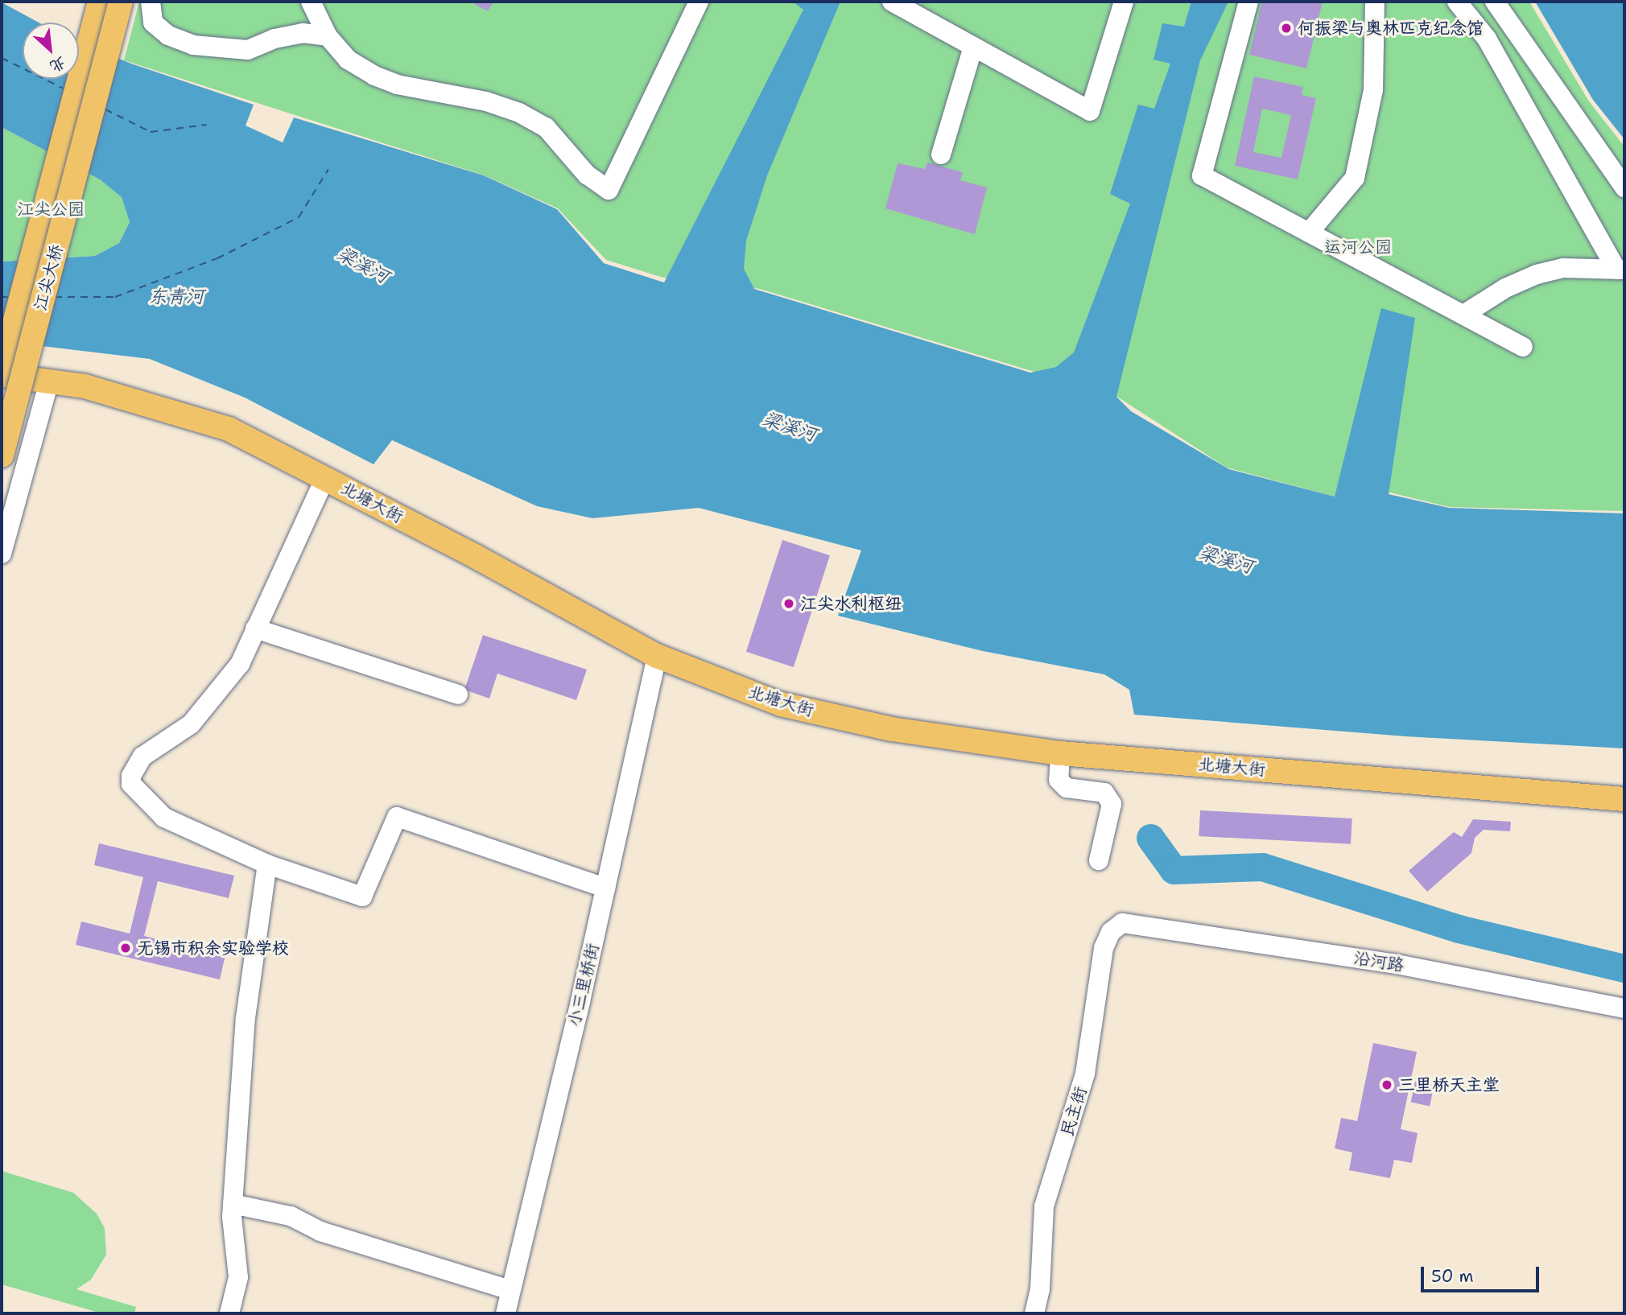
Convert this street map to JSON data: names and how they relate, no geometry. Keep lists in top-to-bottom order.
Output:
{
  "streets": {
    "main road": ["江尖大桥", "北塘大街"],
    "street": ["沿河路", "小三里桥街", "民主街"]
  },
  "crossings": [
    ["江尖大桥", "北塘大街"],
    ["北塘大街", "小三里桥街"],
    ["沿河路", "民主街"]
  ],
  "water": ["梁溪河", "东青河"],
  "parks": ["江尖公园", "运河公园"],
  "places": [
    "何振梁与奥林匹克纪念馆",
    "江尖水利枢纽",
    "无锡市积余实验学校",
    "三里桥天主堂"
  ],
  "scale_bar": "50 m",
  "north": "bottom right"
}
